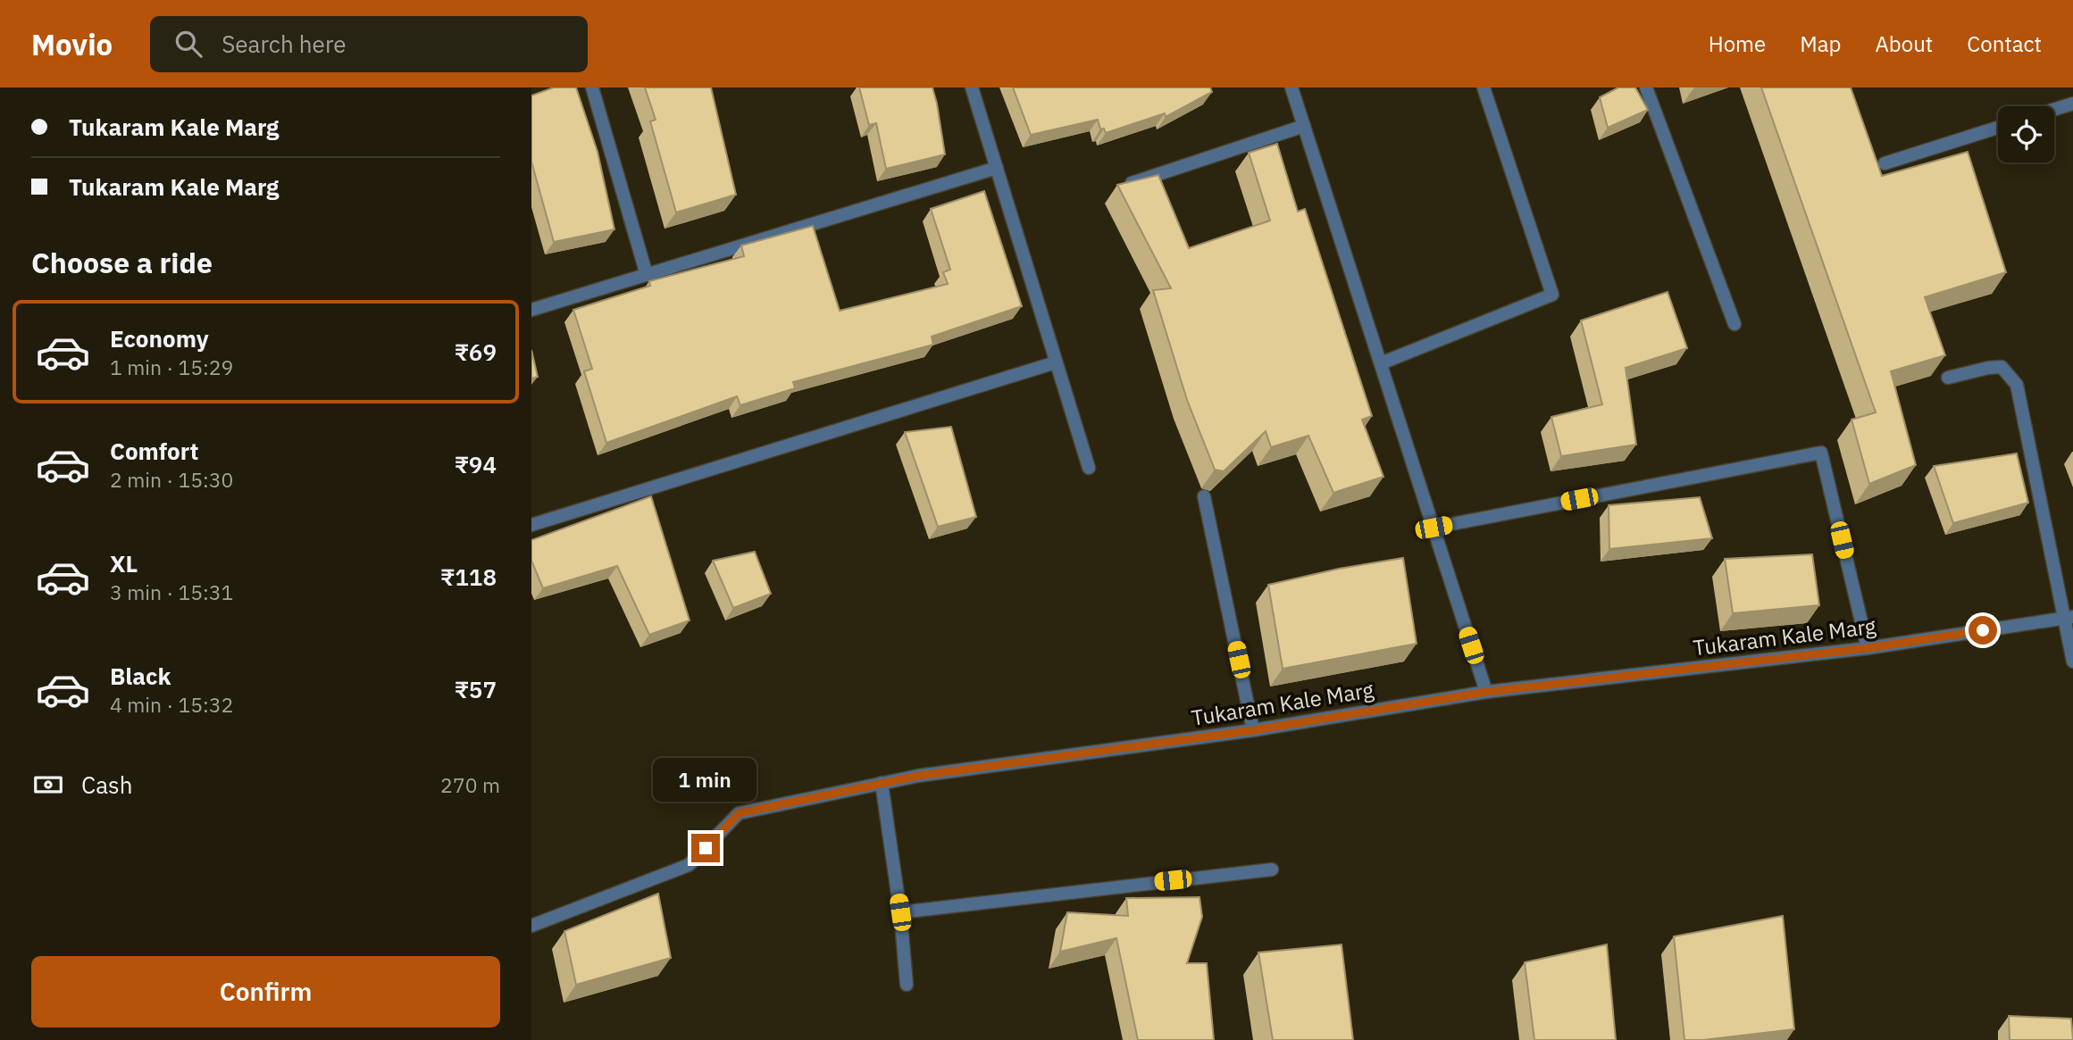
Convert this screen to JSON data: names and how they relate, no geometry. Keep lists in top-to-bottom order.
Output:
{
  "streets": {
    "street": ["Tukaram Kale Marg"]
  },
  "page": {
    "header": "Movio",
    "search": "Search here",
    "nav": [
      "Home",
      "Map",
      "About",
      "Contact"
    ],
    "banner": ["Tukaram Kale Marg", "Tukaram Kale Marg"],
    "heading": "Choose a ride",
    "list": [
      {
        "name": "Economy",
        "note": "1 min · 15:29",
        "value": "₹69"
      },
      {
        "name": "Comfort",
        "note": "2 min · 15:30",
        "value": "₹94"
      },
      {
        "name": "XL",
        "note": "3 min · 15:31",
        "value": "₹118"
      },
      {
        "name": "Black",
        "note": "4 min · 15:32",
        "value": "₹57"
      }
    ],
    "pay": ["Cash", "270 m"],
    "bubble": "1 min",
    "buttons": "Confirm"
  }
}
